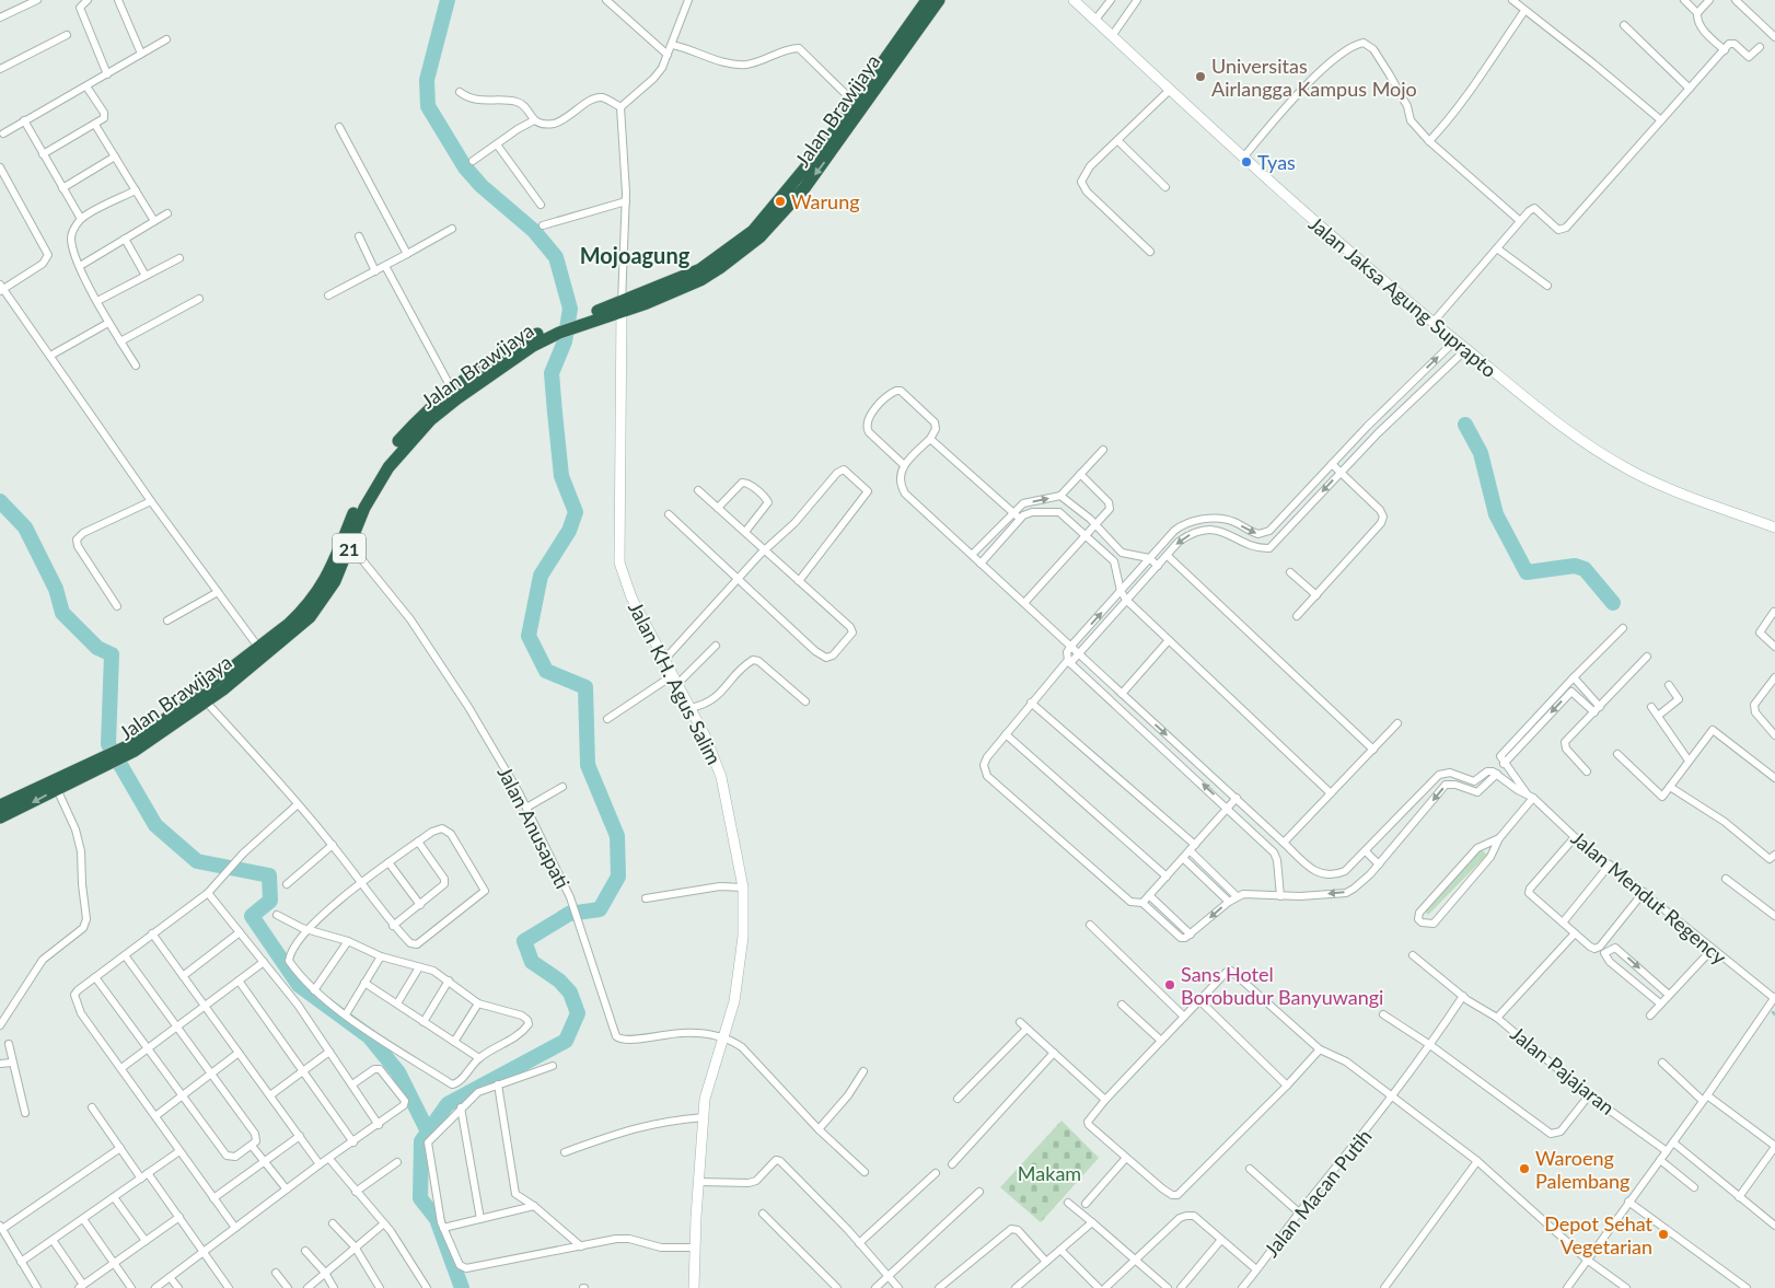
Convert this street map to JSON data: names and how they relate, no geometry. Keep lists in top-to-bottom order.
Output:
{
  "streets": {
    "highway": ["Jalan Brawijaya", "21"],
    "street": [
      "Jalan Jaksa Agung Suprapto",
      "Jalan KH. Agus Salim",
      "Jalan Anusapati",
      "Jalan Mendut Regency",
      "Jalan Pajajaran",
      "Jalan Macan Putih"
    ]
  },
  "crossings": [
    ["Jalan Brawijaya", "Jalan KH. Agus Salim"],
    ["Jalan Brawijaya", "Jalan Anusapati"],
    ["Jalan KH. Agus Salim", "Jalan Anusapati"],
    ["Jalan Pajajaran", "Jalan Macan Putih"]
  ],
  "districts": ["Mojoagung"],
  "parks": ["Makam"],
  "places": [
    "Universitas Airlangga Kampus Mojo",
    "Tyas",
    "Warung",
    "Sans Hotel Borobudur Banyuwangi",
    "Waroeng Palembang",
    "Depot Sehat Vegetarian"
  ]
}
